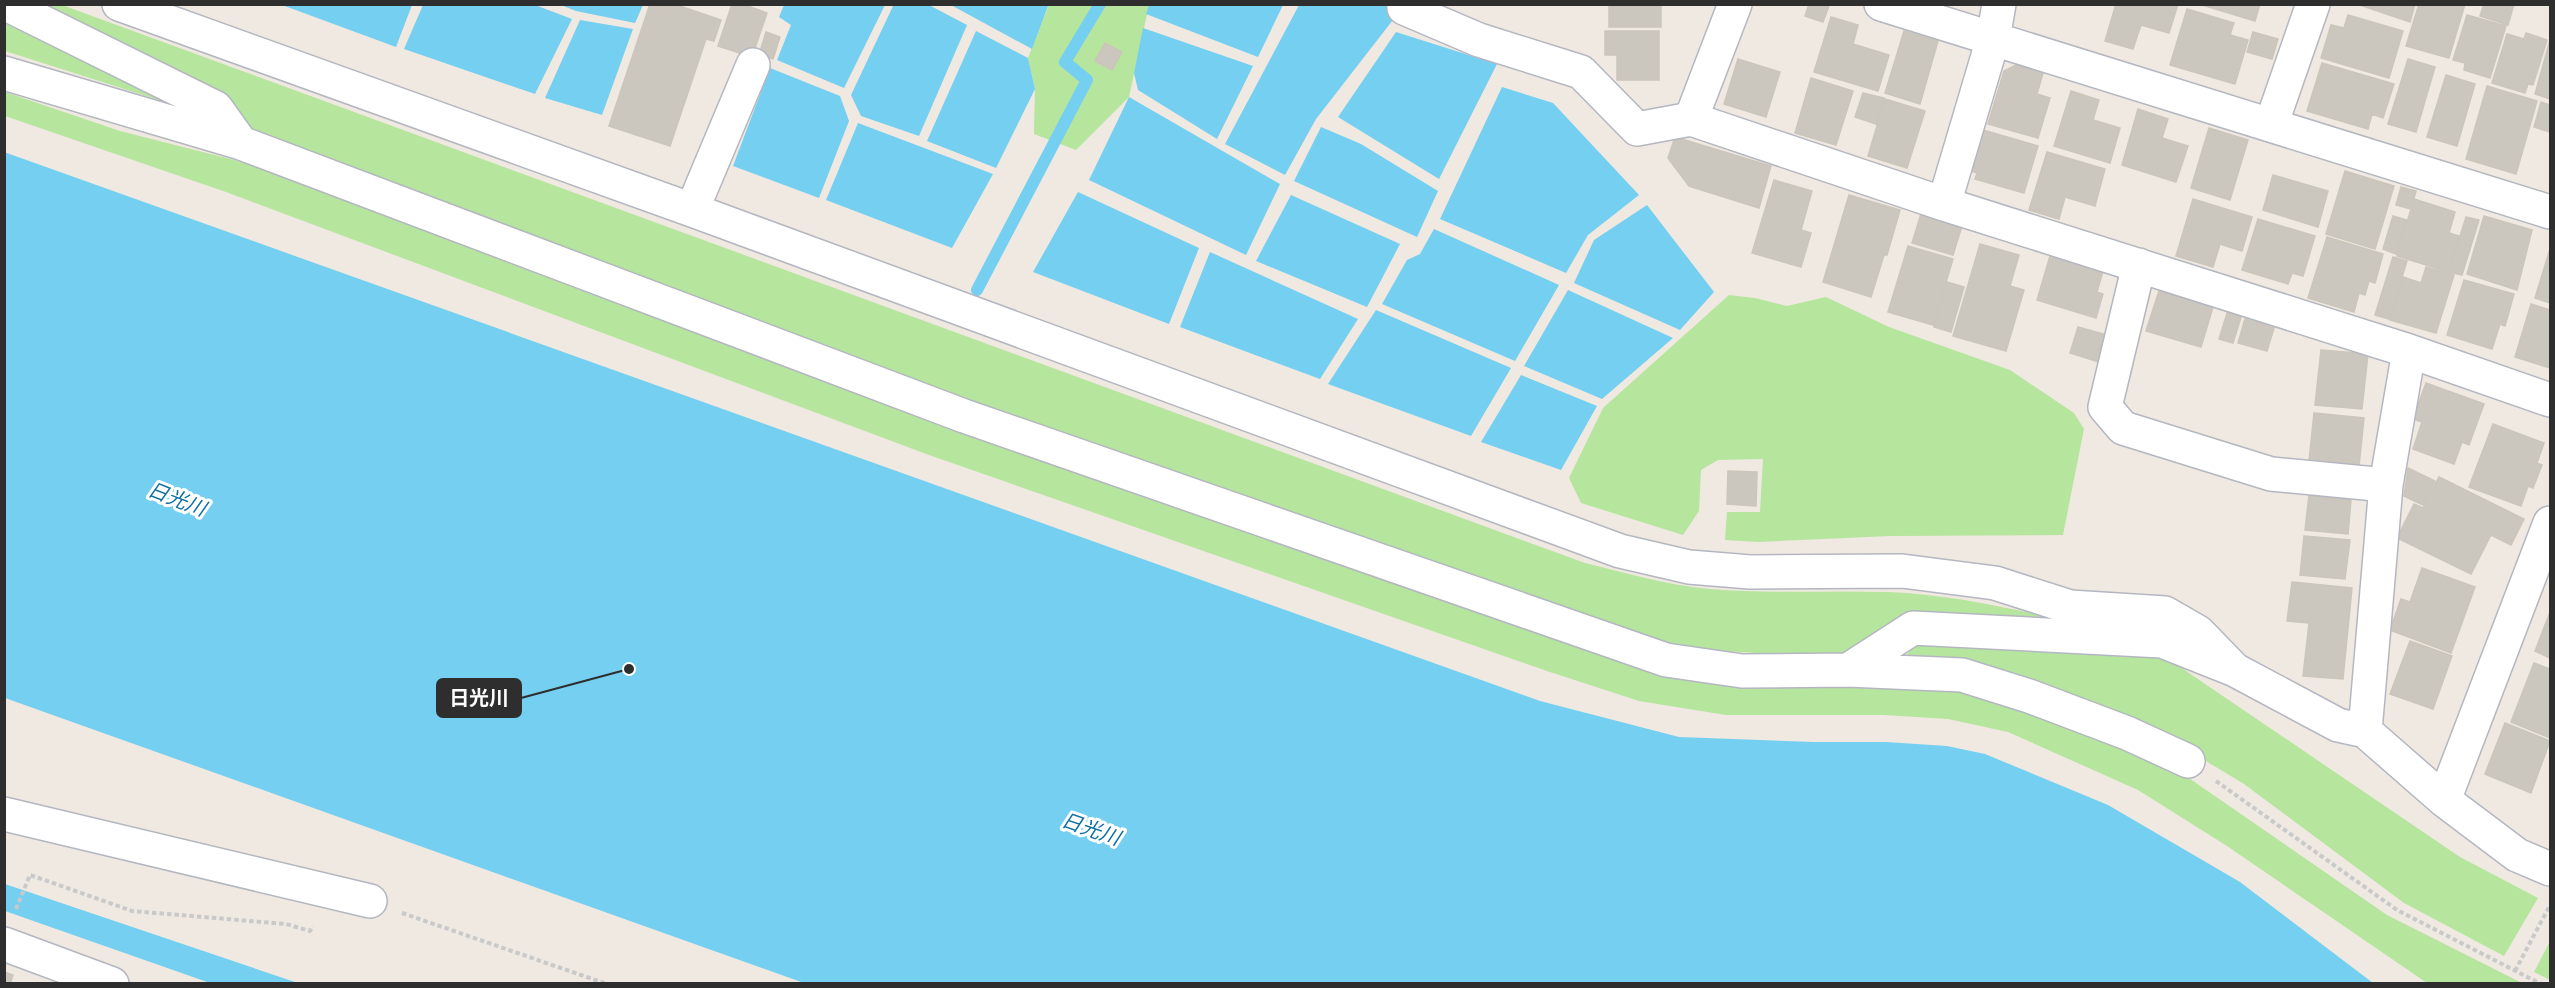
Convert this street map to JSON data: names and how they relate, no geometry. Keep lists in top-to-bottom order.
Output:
{
  "water": ["日光川"],
  "places": ["日光川"]
}
